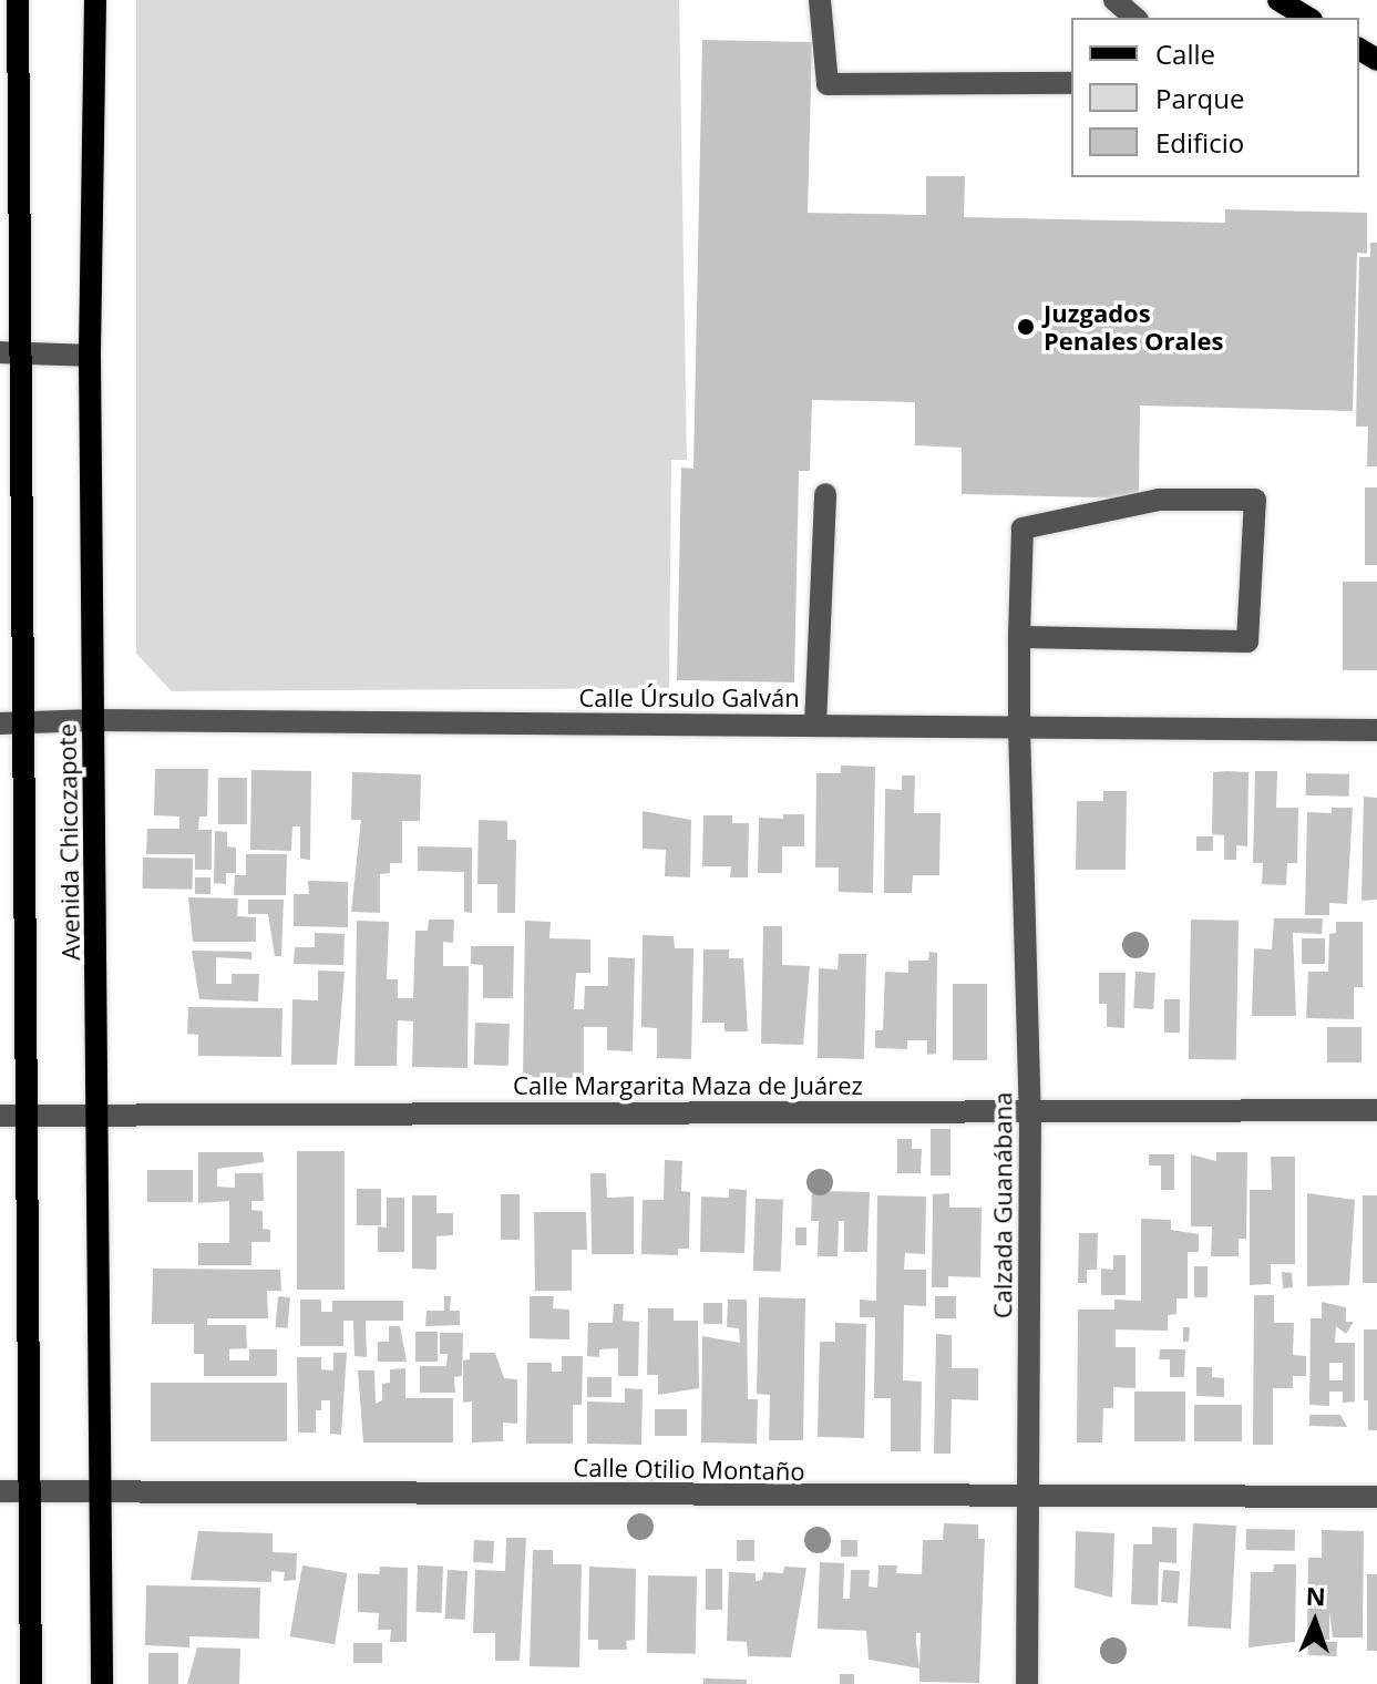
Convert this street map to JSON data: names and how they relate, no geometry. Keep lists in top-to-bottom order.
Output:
{
  "streets": {
    "main road": ["Avenida Chicozapote"],
    "street": [
      "Calle Úrsulo Galván",
      "Calle Margarita Maza de Juárez",
      "Calzada Guanábana",
      "Calle Otilio Montaño"
    ]
  },
  "crossings": [
    ["Calle Úrsulo Galván", "Avenida Chicozapote"],
    ["Calle Úrsulo Galván", "Calzada Guanábana"],
    ["Avenida Chicozapote", "Calle Margarita Maza de Juárez"],
    ["Avenida Chicozapote", "Calle Otilio Montaño"],
    ["Calle Margarita Maza de Juárez", "Calzada Guanábana"],
    ["Calzada Guanábana", "Calle Otilio Montaño"]
  ],
  "places": ["Juzgados Penales Orales"],
  "legend": ["Calle", "Parque", "Edificio"],
  "north": "top"
}
